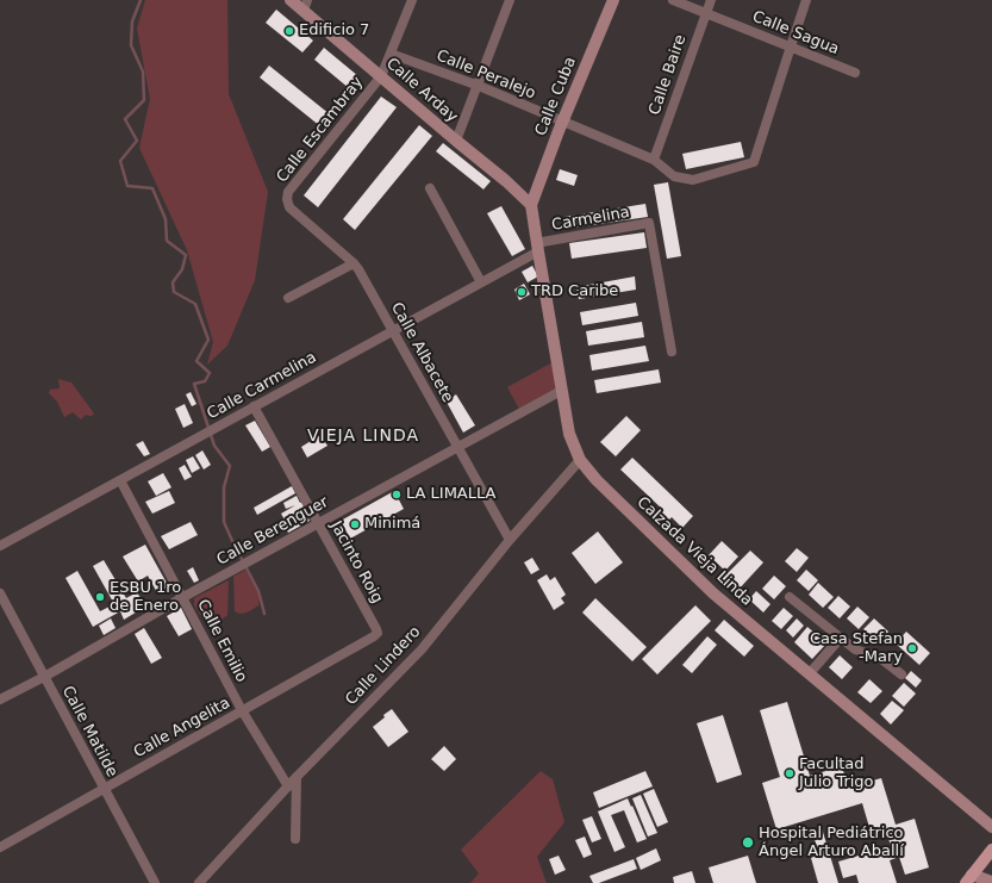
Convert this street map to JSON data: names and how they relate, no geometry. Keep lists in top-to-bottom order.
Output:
{
  "streets": {
    "street": [
      "Calle Sagua",
      "Calle Peralejo",
      "Calle Baire",
      "Calle Arday",
      "Calle Cuba",
      "Calle Escambray",
      "Carmelina",
      "Calle Albacete",
      "Calle Carmelina",
      "Calle Berenguer",
      "Calzada Vieja Linda",
      "Jacinto Roig",
      "Calle Emilio",
      "Calle Lindero",
      "Calle Angelita",
      "Calle Matilde"
    ]
  },
  "crossings": [
    ["Calle Sagua", "Calle Peralejo"],
    ["Calle Sagua", "Calle Baire"],
    ["Calle Peralejo", "Calle Baire"],
    ["Calle Peralejo", "Calle Cuba"],
    ["Calle Peralejo", "Calle Escambray"],
    ["Calle Arday", "Calle Cuba"],
    ["Calle Arday", "Calle Escambray"],
    ["Calle Arday", "Calzada Vieja Linda"],
    ["Calle Cuba", "Calzada Vieja Linda"],
    ["Calle Escambray", "Calle Albacete"],
    ["Carmelina", "Calle Carmelina"],
    ["Carmelina", "Calzada Vieja Linda"],
    ["Calle Albacete", "Calle Carmelina"],
    ["Calle Albacete", "Calle Berenguer"],
    ["Calle Albacete", "Calle Lindero"],
    ["Calle Carmelina", "Calzada Vieja Linda"],
    ["Calle Carmelina", "Jacinto Roig"],
    ["Calle Carmelina", "Calle Emilio"],
    ["Calle Berenguer", "Calzada Vieja Linda"],
    ["Calle Berenguer", "Jacinto Roig"],
    ["Calle Berenguer", "Calle Emilio"],
    ["Calle Berenguer", "Calle Matilde"],
    ["Calzada Vieja Linda", "Calle Lindero"],
    ["Jacinto Roig", "Calle Angelita"],
    ["Calle Emilio", "Calle Lindero"],
    ["Calle Emilio", "Calle Angelita"],
    ["Calle Angelita", "Calle Matilde"]
  ],
  "districts": ["VIEJA LINDA"],
  "places": [
    "Edificio 7",
    "TRD Caribe",
    "LA LIMALLA",
    "Minimá",
    "ESBU 1ro de Enero",
    "Casa Stefan -Mary",
    "Facultad Julio Trigo",
    "Hospital Pediátrico Ángel Arturo Aballí"
  ]
}
